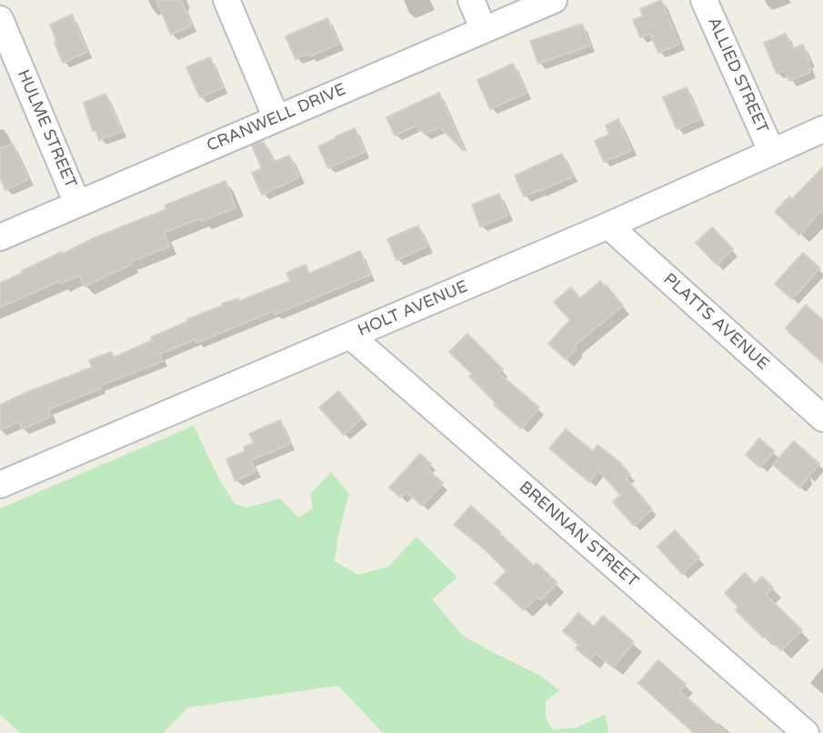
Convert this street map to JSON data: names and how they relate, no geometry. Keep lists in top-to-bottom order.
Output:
{
  "streets": {
    "street": [
      "ALLIED STREET",
      "CRANWELL DRIVE",
      "HULME STREET",
      "HOLT AVENUE",
      "PLATTS AVENUE",
      "BRENNAN STREET"
    ]
  },
  "crossings": [
    ["ALLIED STREET", "HOLT AVENUE"],
    ["CRANWELL DRIVE", "HULME STREET"],
    ["HOLT AVENUE", "PLATTS AVENUE"],
    ["HOLT AVENUE", "BRENNAN STREET"]
  ]
}
